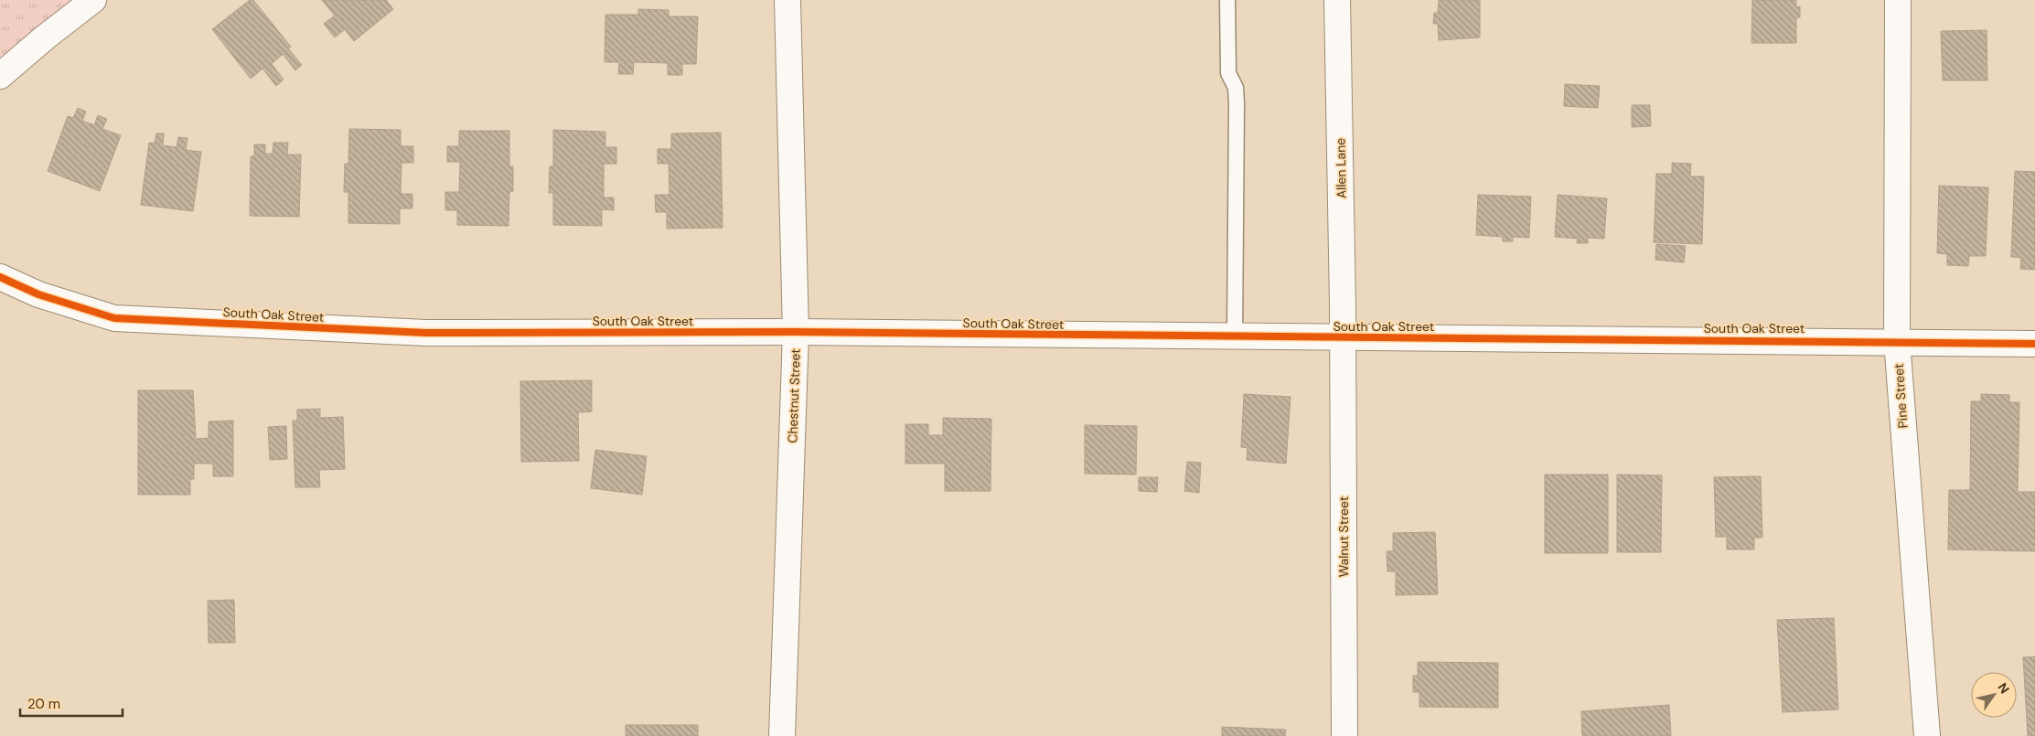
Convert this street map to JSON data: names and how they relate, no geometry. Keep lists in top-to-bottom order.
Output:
{
  "streets": {
    "street": [
      "Allen Lane",
      "South Oak Street",
      "Chestnut Street",
      "Pine Street",
      "Walnut Street"
    ]
  },
  "crossings": [
    ["Allen Lane", "South Oak Street"],
    ["Allen Lane", "Walnut Street"],
    ["South Oak Street", "Chestnut Street"],
    ["South Oak Street", "Pine Street"],
    ["South Oak Street", "Walnut Street"]
  ],
  "scale_bar": "20 m",
  "north": "top right"
}
